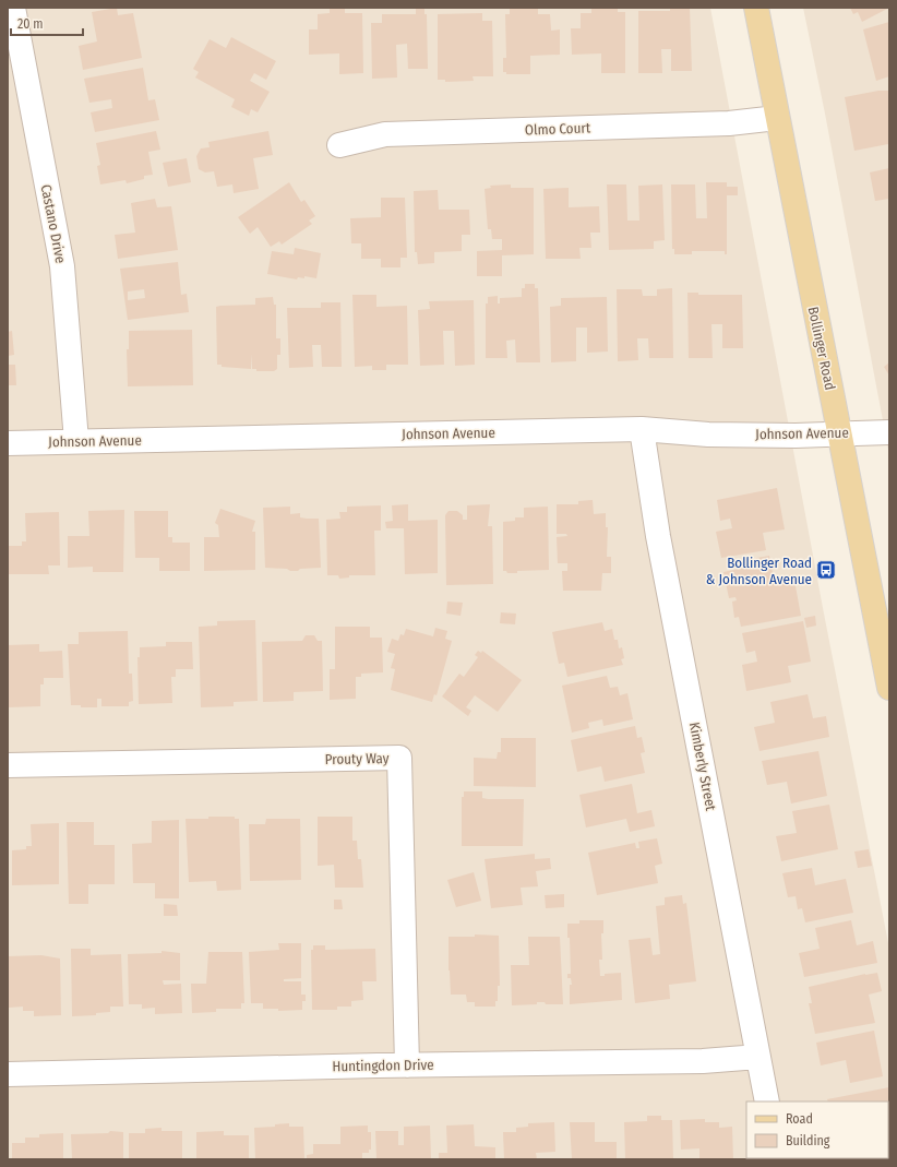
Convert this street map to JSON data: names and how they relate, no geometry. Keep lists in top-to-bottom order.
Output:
{
  "streets": {
    "main road": ["Bollinger Road"],
    "street": [
      "Olmo Court",
      "Castano Drive",
      "Johnson Avenue",
      "Prouty Way",
      "Kimberly Street",
      "Huntingdon Drive"
    ]
  },
  "crossings": [
    ["Olmo Court", "Bollinger Road"],
    ["Castano Drive", "Johnson Avenue"],
    ["Bollinger Road", "Johnson Avenue"],
    ["Johnson Avenue", "Kimberly Street"],
    ["Prouty Way", "Huntingdon Drive"],
    ["Kimberly Street", "Huntingdon Drive"]
  ],
  "places": {
    "bus stop": ["Bollinger Road & Johnson Avenue"]
  },
  "legend": ["Road", "Building"],
  "scale_bar": "20 m"
}
